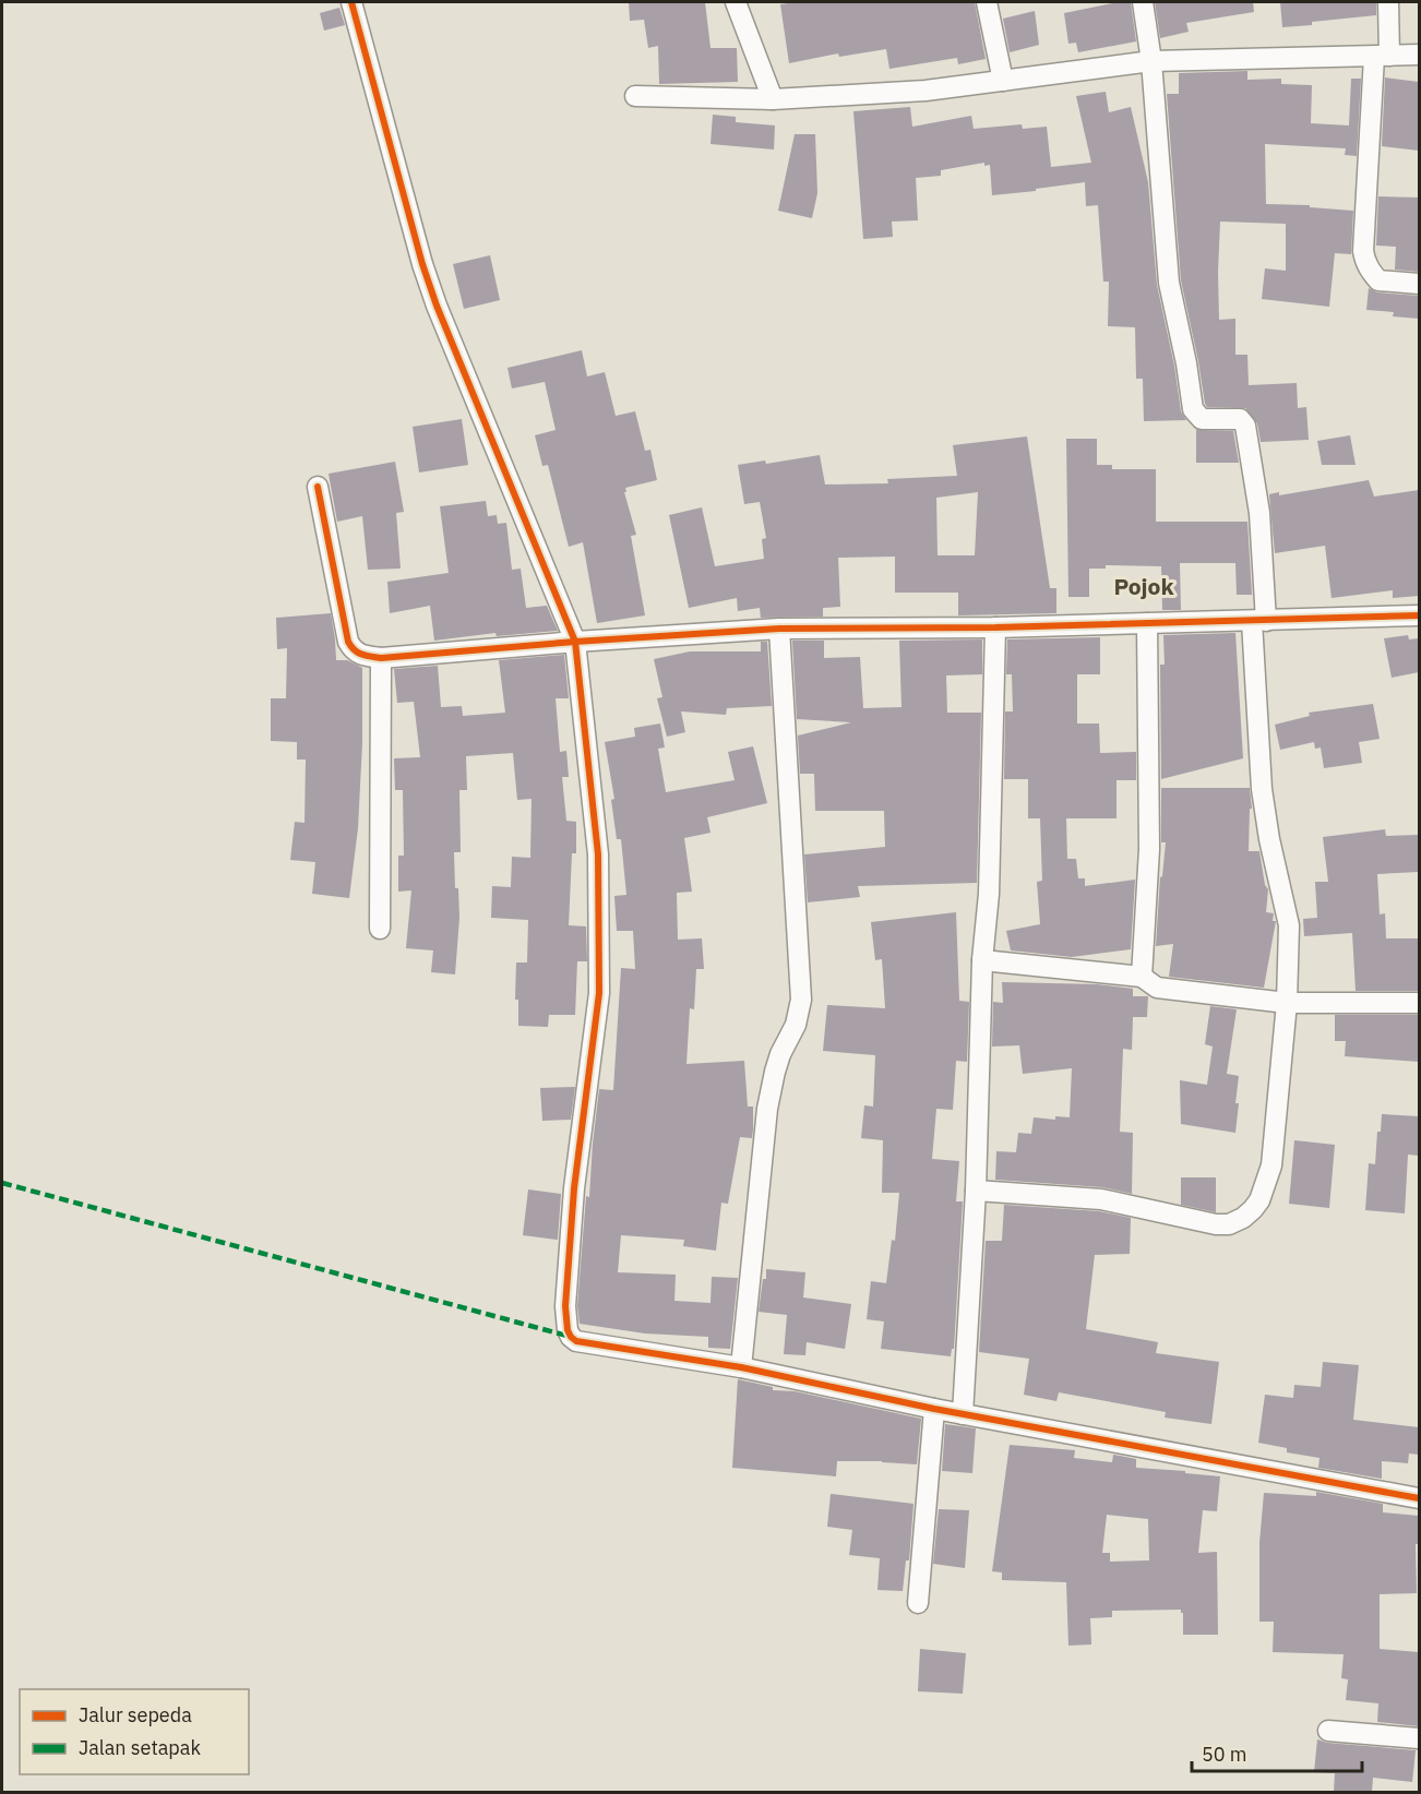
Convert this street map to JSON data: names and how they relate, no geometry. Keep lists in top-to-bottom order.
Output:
{
  "districts": ["Pojok"],
  "legend": ["Jalur sepeda", "Jalan setapak"],
  "scale_bar": "50 m"
}
